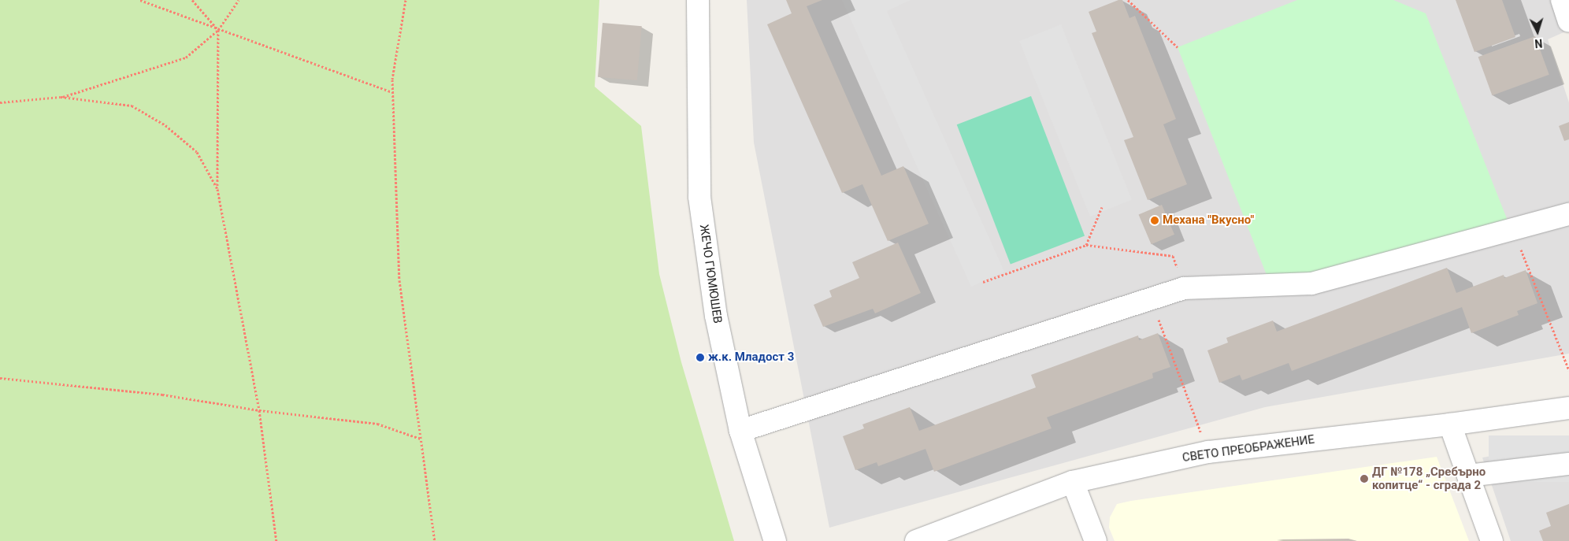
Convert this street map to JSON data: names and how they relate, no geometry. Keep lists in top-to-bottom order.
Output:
{
  "streets": {
    "street": ["ЖЕЧО ГЮМЮШЕВ", "СВЕТО ПРЕОБРАЖЕНИЕ"]
  },
  "places": ["Механа \"Вкусно\"", "ж.к. Младост 3", "ДГ №178 „Сребърно копитце“ - сграда 2"],
  "north": "bottom"
}
